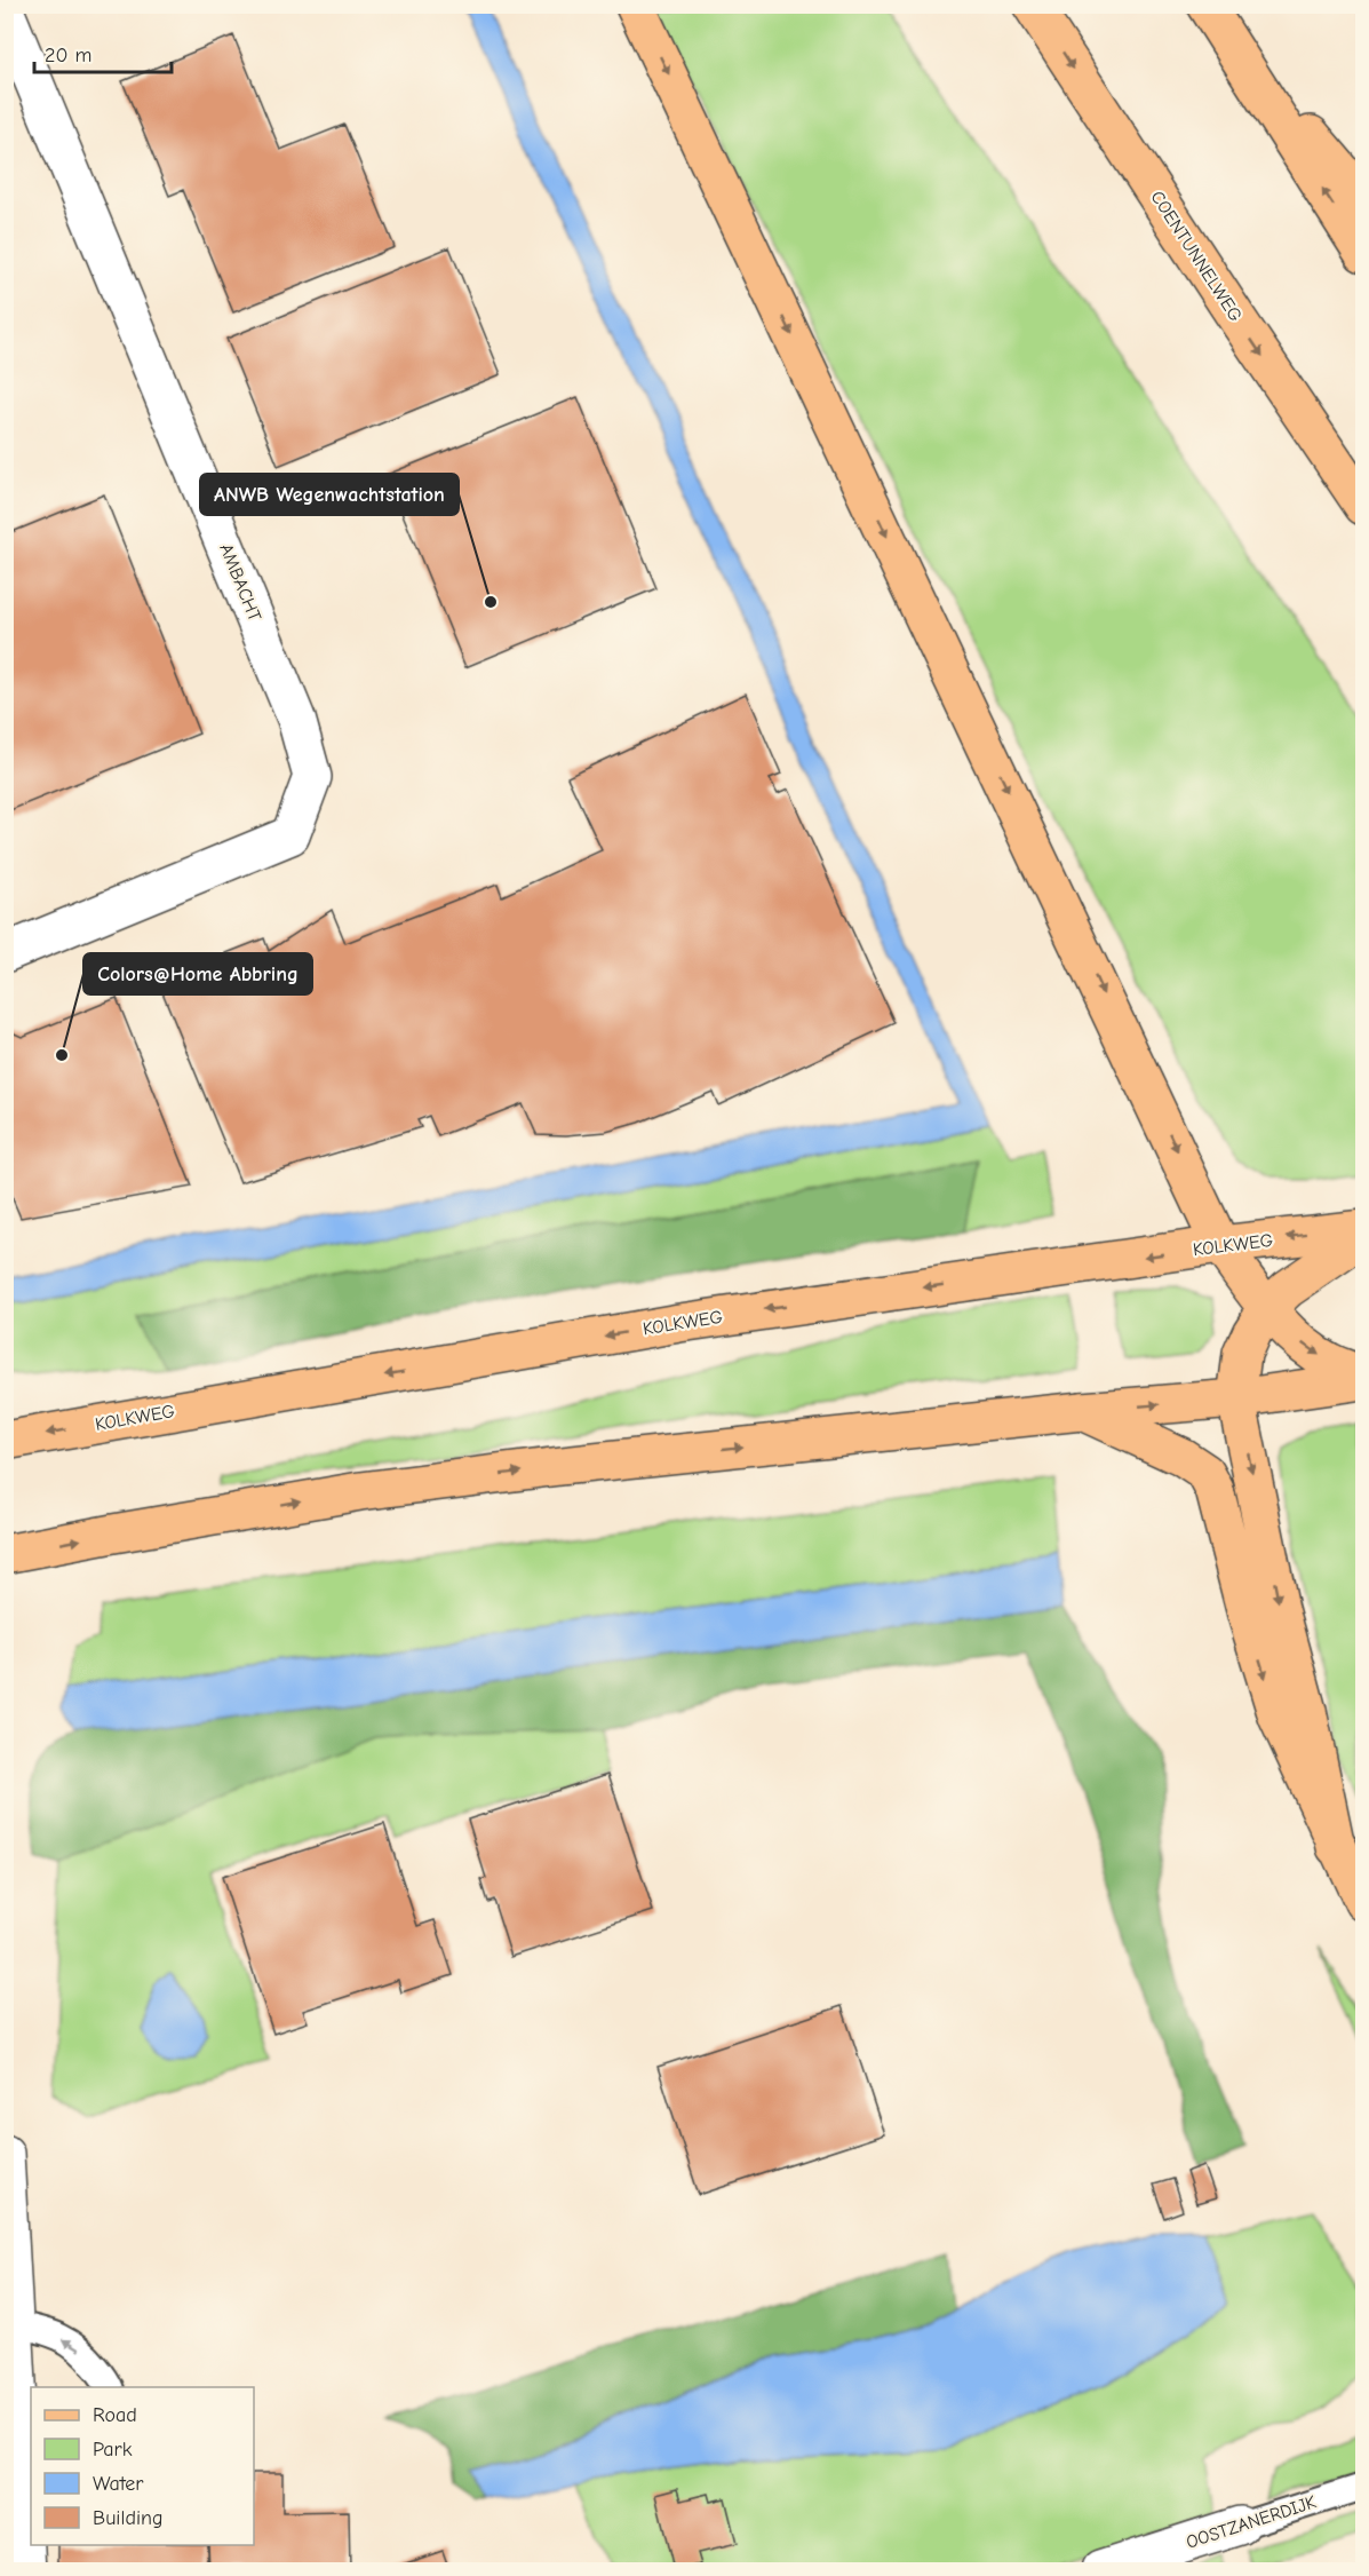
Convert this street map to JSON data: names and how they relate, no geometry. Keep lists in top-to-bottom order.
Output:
{
  "streets": {
    "main road": ["COENTUNNELWEG", "KOLKWEG"],
    "street": ["AMBACHT", "OOSTZANERDIJK"]
  },
  "places": ["ANWB Wegenwachtstation", "Colors@Home Abbring"],
  "legend": [
    "Road",
    "Park",
    "Water",
    "Building"
  ],
  "scale_bar": "20 m"
}
